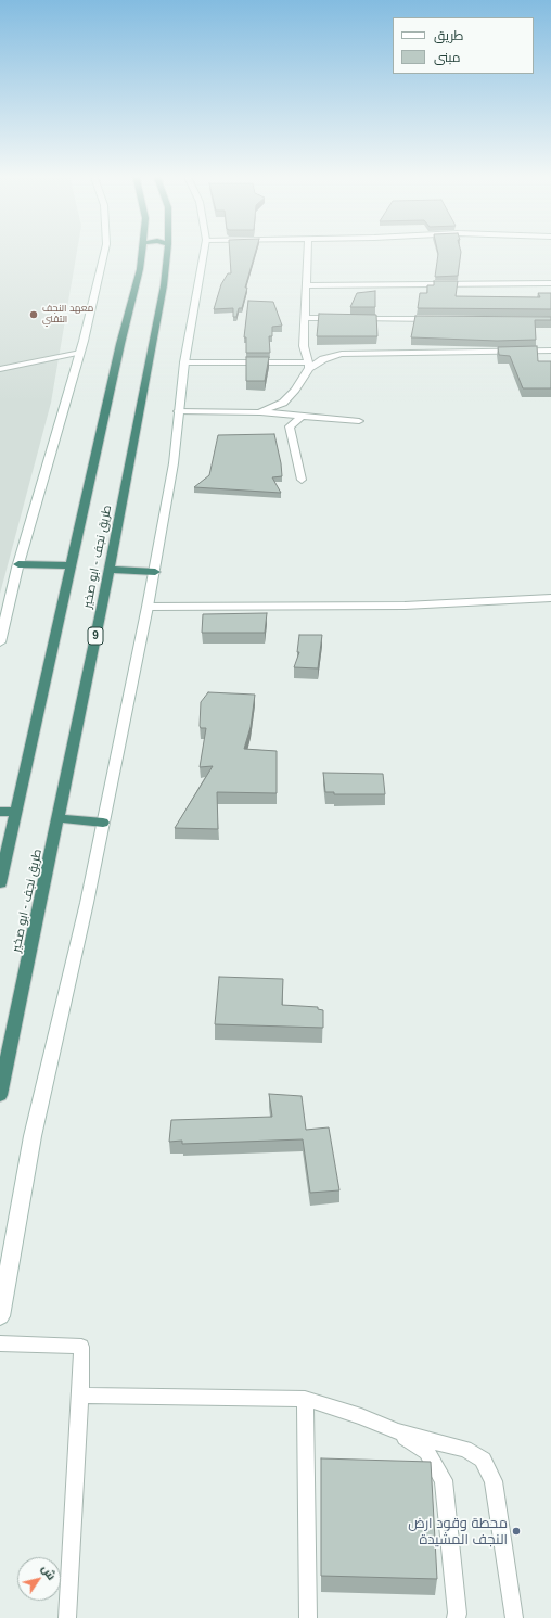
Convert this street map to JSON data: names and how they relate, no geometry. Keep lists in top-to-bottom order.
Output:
{
  "streets": {
    "highway": ["طريق نجف - ابو صخير", "9"]
  },
  "places": ["معهد النجف التقني", "محطة وقود ارض النجف المشيدة"],
  "legend": ["طريق", "مبنى"],
  "north": "top right"
}
